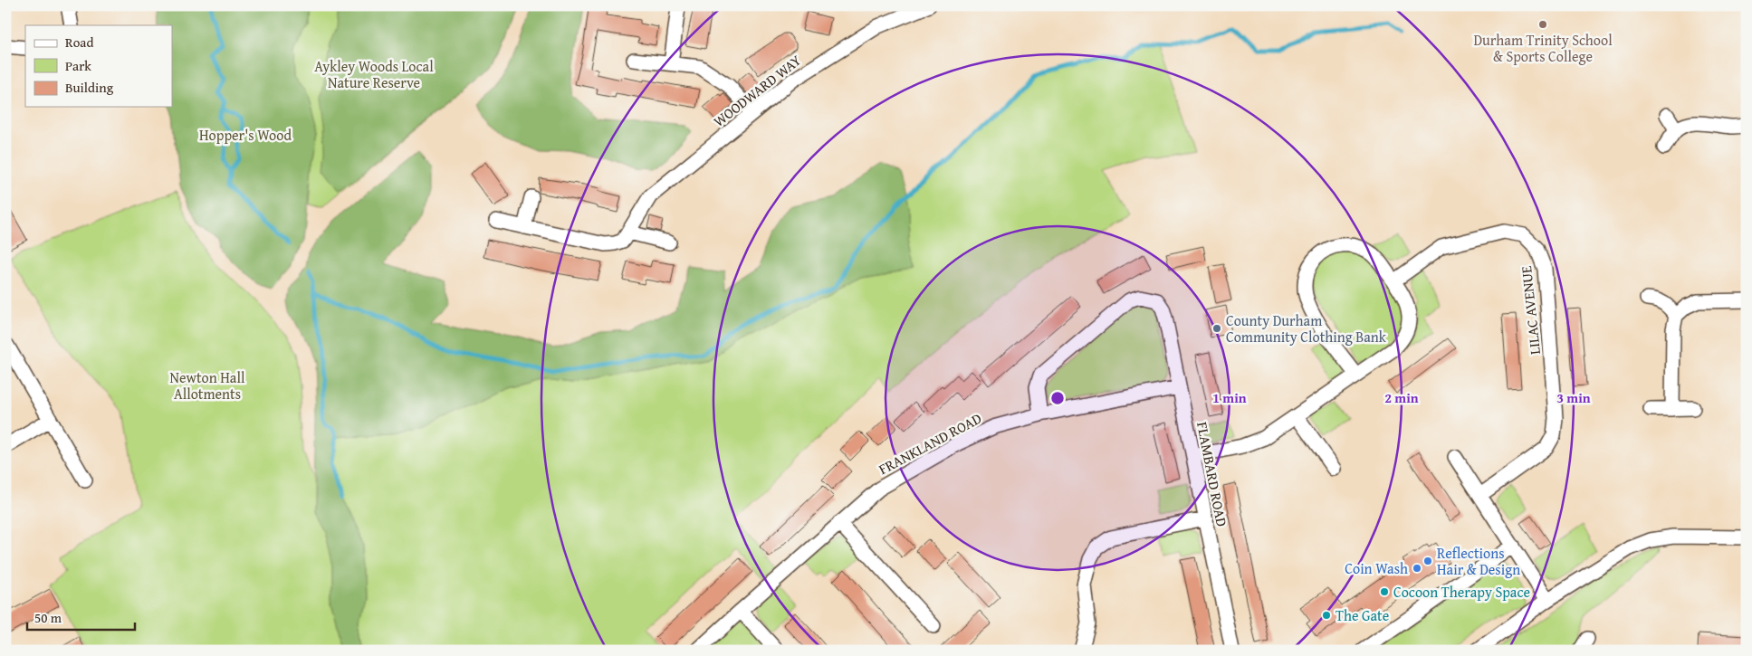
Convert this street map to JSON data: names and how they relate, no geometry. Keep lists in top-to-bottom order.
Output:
{
  "streets": {
    "street": [
      "WOODWARD WAY",
      "LILAC AVENUE",
      "FRANKLAND ROAD",
      "FLAMBARD ROAD"
    ]
  },
  "crossings": [
    ["FRANKLAND ROAD", "FLAMBARD ROAD"]
  ],
  "parks": ["Aykley Woods Local Nature Reserve", "Hopper's Wood", "Newton Hall Allotments"],
  "places": [
    "Durham Trinity School & Sports College",
    "County Durham Community Clothing Bank",
    "Reflections Hair & Design",
    "Coin Wash",
    "Cocoon Therapy Space",
    "The Gate"
  ],
  "legend": ["Road", "Park", "Building"],
  "scale_bar": "50 m",
  "rings": ["1 min", "2 min", "3 min"]
}
